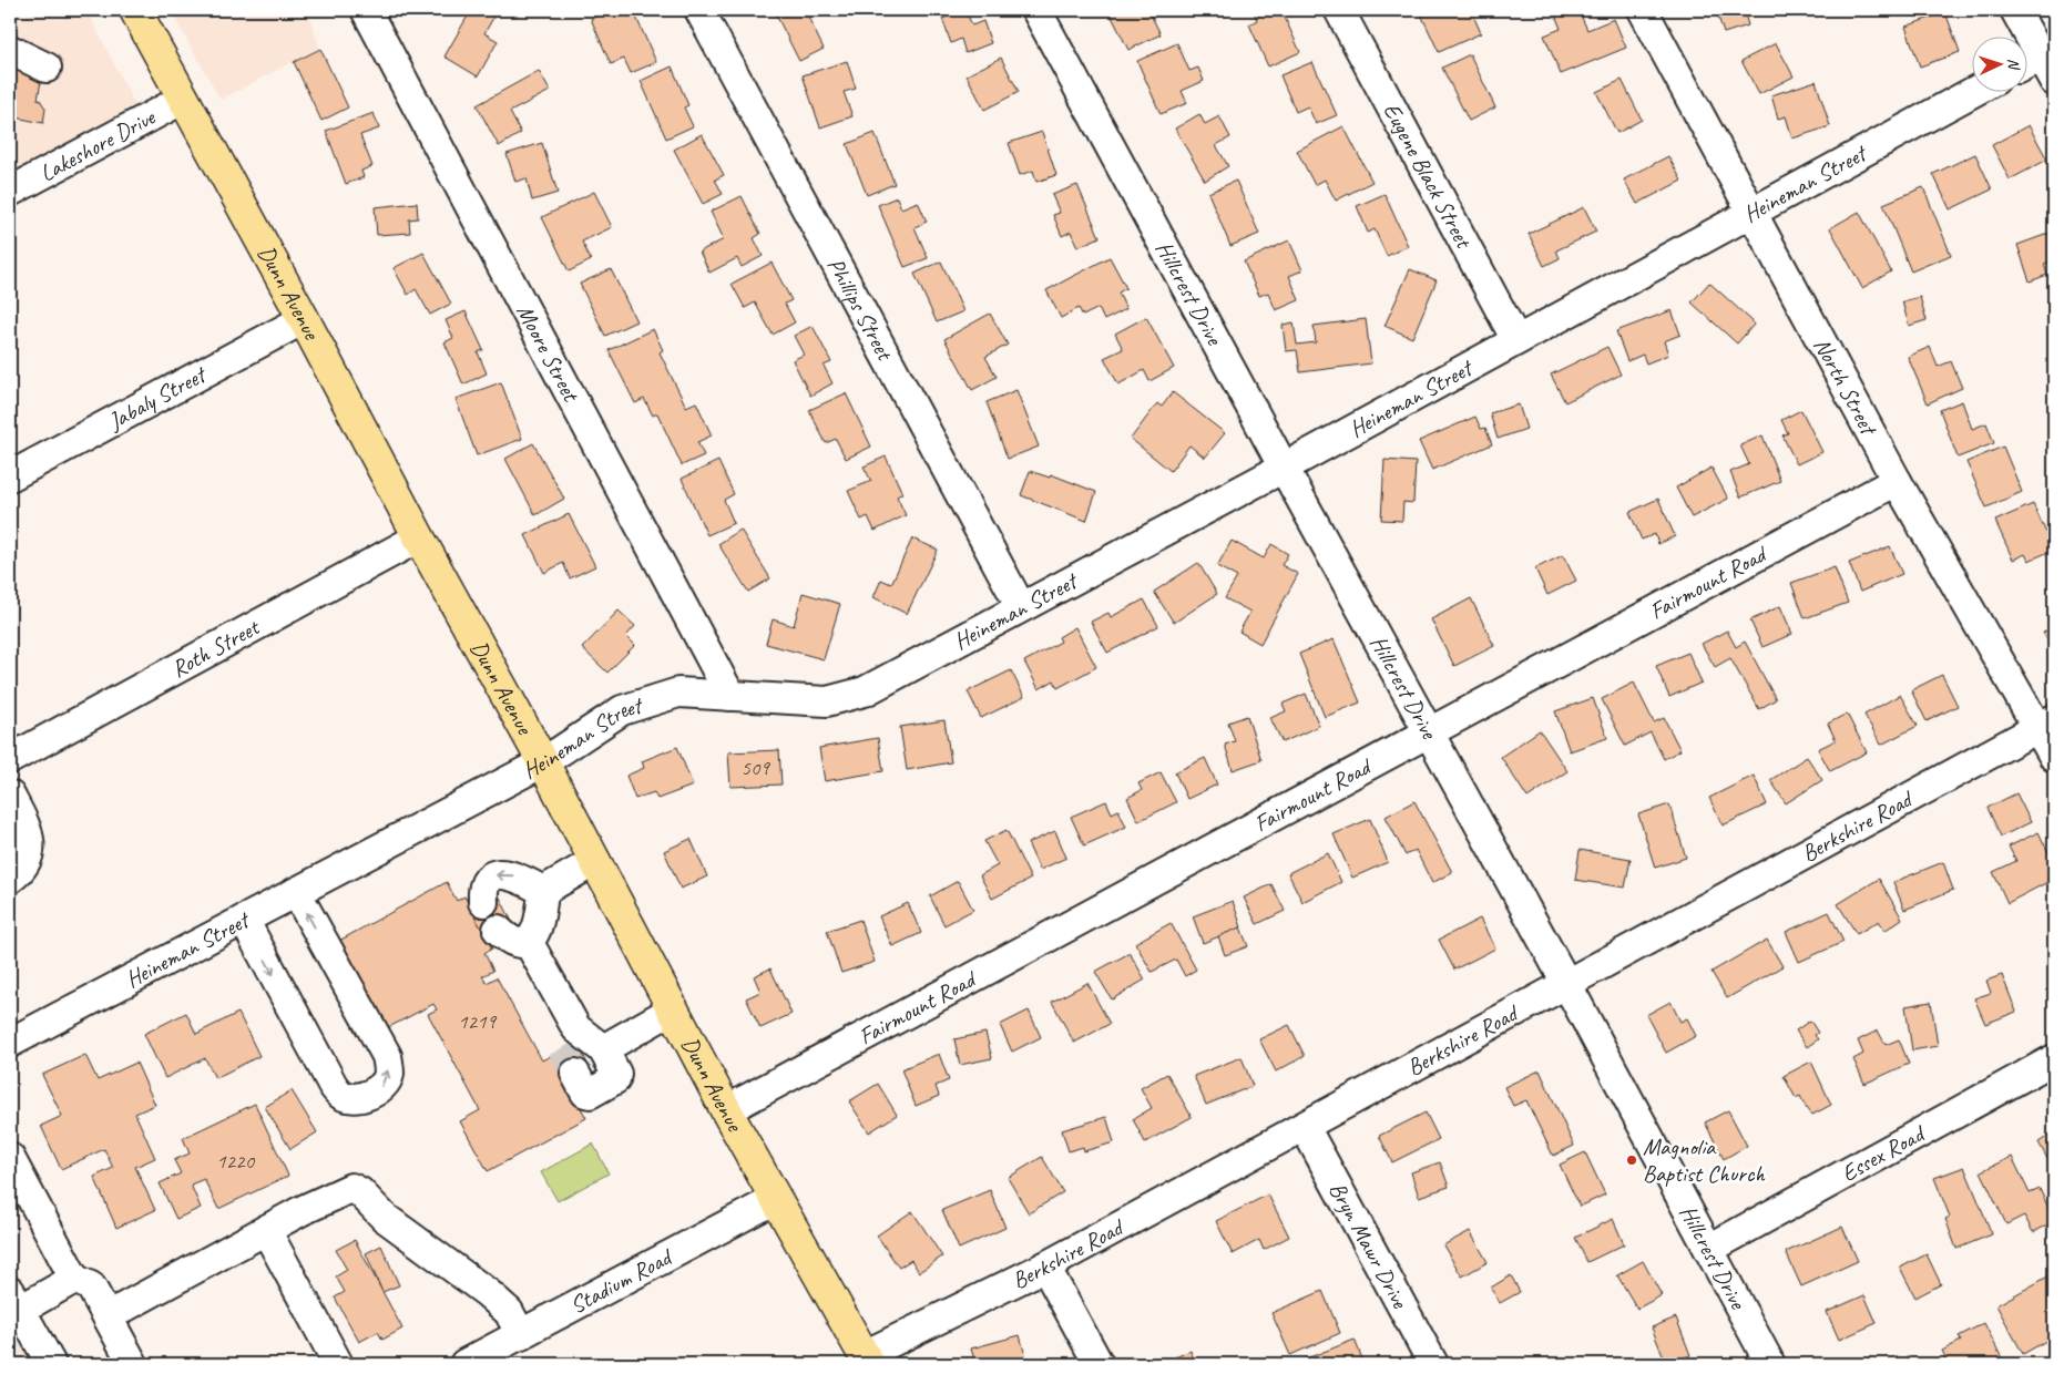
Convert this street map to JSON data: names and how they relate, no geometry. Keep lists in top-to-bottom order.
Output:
{
  "streets": {
    "main road": ["Dunn Avenue"],
    "street": [
      "Lakeshore Drive",
      "Eugene Black Street",
      "Heineman Street",
      "Hillcrest Drive",
      "Phillips Street",
      "Moore Street",
      "North Street",
      "Jabaly Street",
      "Fairmount Road",
      "Roth Street",
      "Berkshire Road",
      "Essex Road",
      "Bryn Mawr Drive",
      "Stadium Road"
    ]
  },
  "crossings": [
    ["Lakeshore Drive", "Dunn Avenue"],
    ["Eugene Black Street", "Heineman Street"],
    ["Heineman Street", "Dunn Avenue"],
    ["Heineman Street", "Hillcrest Drive"],
    ["Heineman Street", "Phillips Street"],
    ["Heineman Street", "Moore Street"],
    ["Heineman Street", "North Street"],
    ["Dunn Avenue", "Jabaly Street"],
    ["Dunn Avenue", "Fairmount Road"],
    ["Dunn Avenue", "Roth Street"],
    ["Dunn Avenue", "Berkshire Road"],
    ["Dunn Avenue", "Stadium Road"],
    ["Hillcrest Drive", "Fairmount Road"],
    ["Hillcrest Drive", "Berkshire Road"],
    ["Hillcrest Drive", "Essex Road"],
    ["North Street", "Fairmount Road"],
    ["North Street", "Berkshire Road"],
    ["Berkshire Road", "Bryn Mawr Drive"]
  ],
  "places": ["Magnolia Baptist Church"],
  "house_numbers": ["509", "1219", "1220"],
  "north": "right"
}
